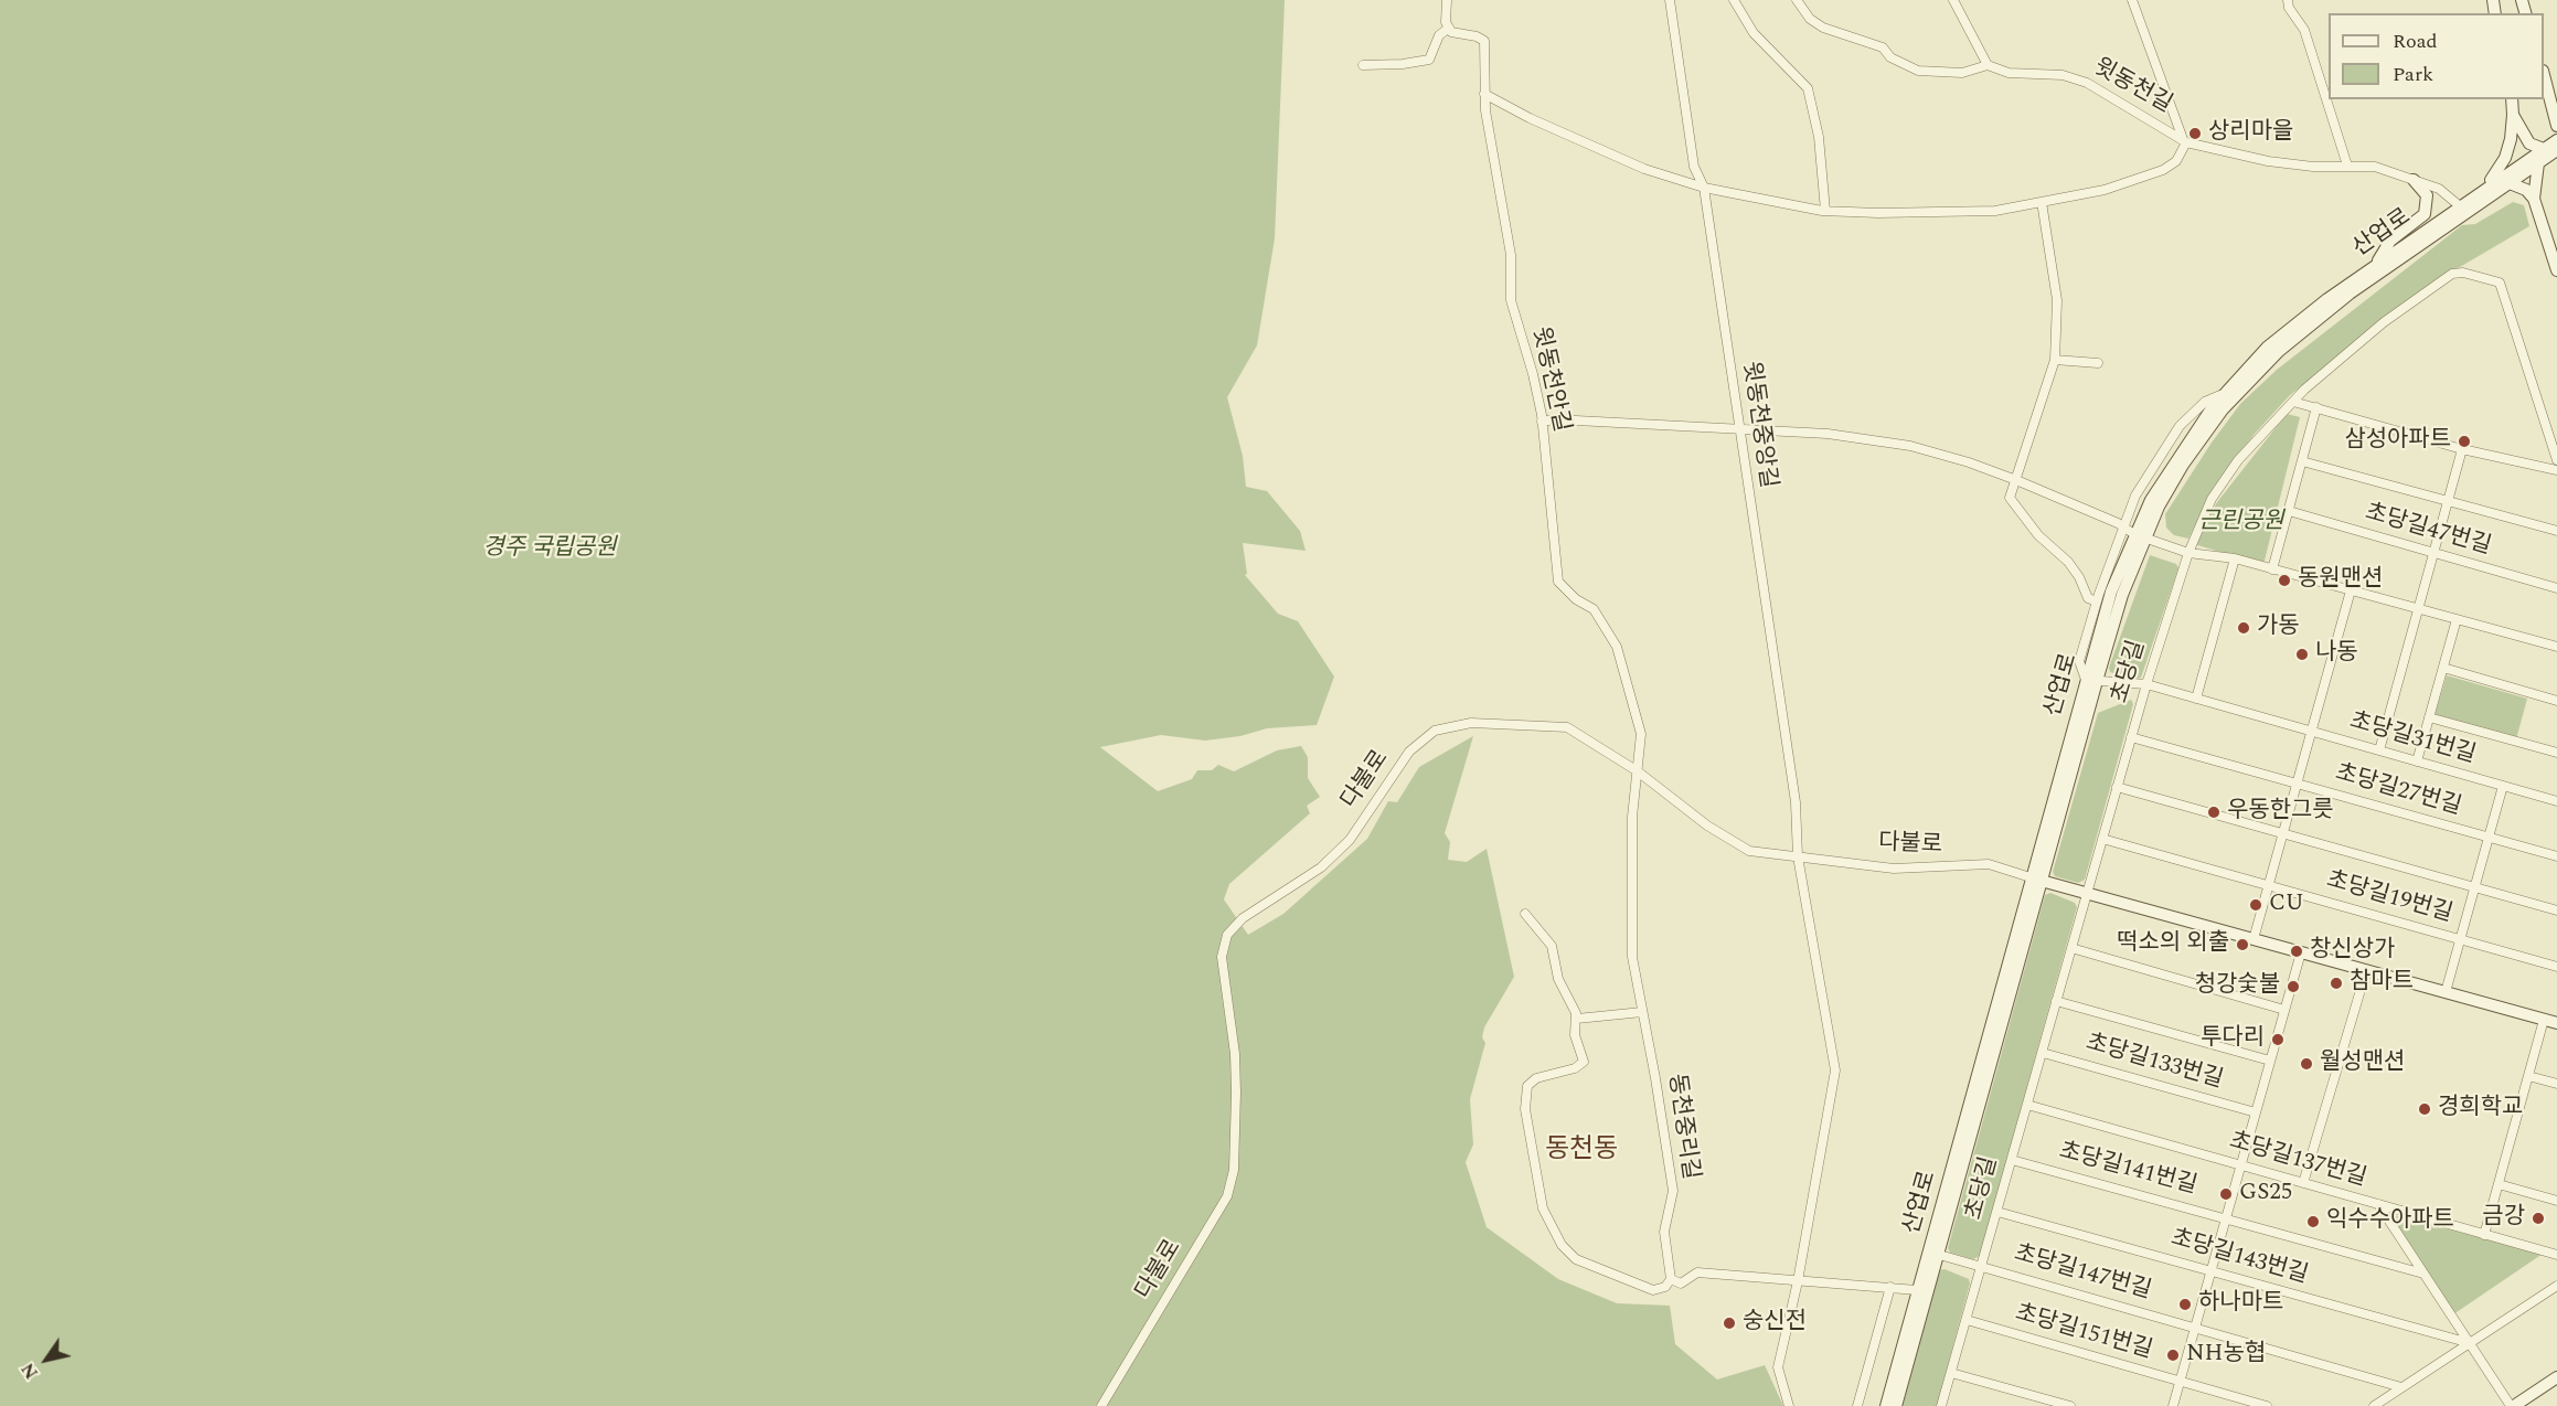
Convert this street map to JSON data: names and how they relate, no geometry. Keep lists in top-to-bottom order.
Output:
{
  "streets": {
    "street": [
      "윗동천길",
      "산업로",
      "윗동천안길",
      "윗동천중앙길",
      "초당길47번길",
      "초당길",
      "초당길31번길",
      "다불로",
      "초당길27번길",
      "초당길19번길",
      "초당길133번길",
      "동천중리길",
      "초당길137번길",
      "초당길141번길",
      "초당길143번길",
      "초당길147번길",
      "초당길151번길"
    ]
  },
  "crossings": [
    ["윗동천길", "산업로"],
    ["산업로", "초당길31번길"],
    ["산업로", "다불로"],
    ["산업로", "초당길147번길"],
    ["윗동천안길", "다불로"],
    ["윗동천안길", "동천중리길"],
    ["윗동천중앙길", "다불로"],
    ["초당길", "초당길31번길"],
    ["초당길", "초당길27번길"],
    ["초당길", "초당길19번길"],
    ["초당길", "초당길133번길"],
    ["초당길", "초당길137번길"],
    ["초당길", "초당길141번길"],
    ["초당길", "초당길143번길"],
    ["초당길", "초당길147번길"],
    ["초당길", "초당길151번길"],
    ["다불로", "동천중리길"]
  ],
  "districts": ["동천동"],
  "parks": ["근린공원", "경주 국립공원"],
  "places": [
    "상리마을",
    "삼성아파트",
    "동원맨션",
    "가동",
    "나동",
    "우동한그릇",
    "CU",
    "떡소의 외출",
    "창신상가",
    "참마트",
    "청강숯불",
    "투다리",
    "월성맨션",
    "경희학교",
    "GS25",
    "금강",
    "익수수아파트",
    "하나마트",
    "숭신전",
    "NH농협"
  ],
  "legend": ["Road", "Park"],
  "north": "bottom left"
}
